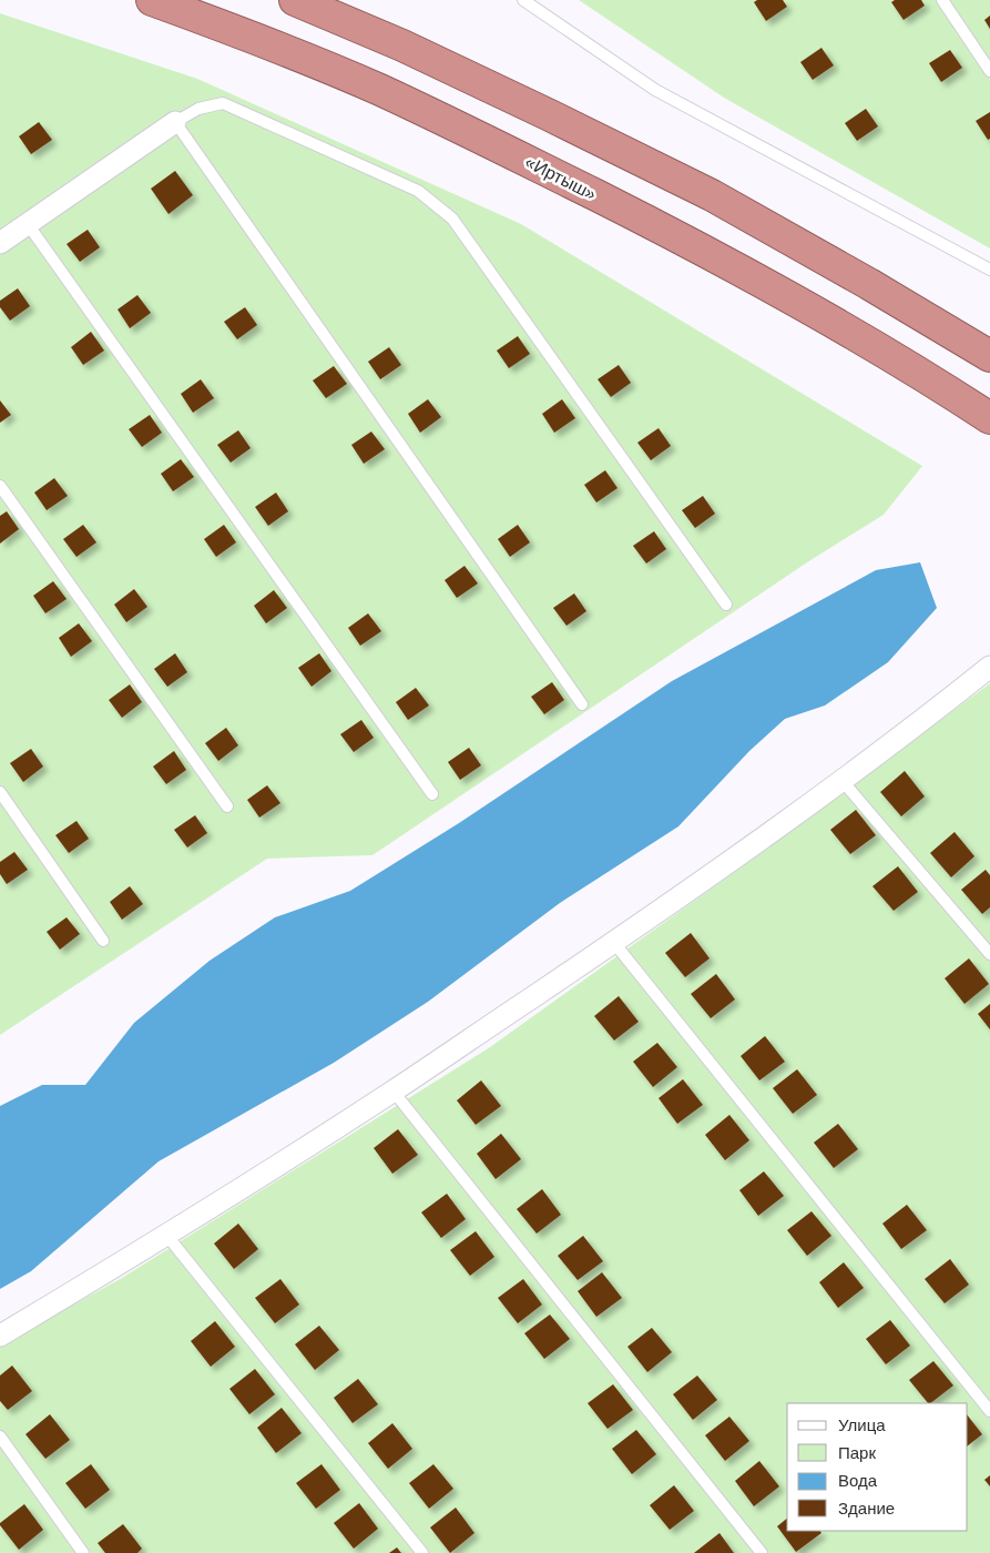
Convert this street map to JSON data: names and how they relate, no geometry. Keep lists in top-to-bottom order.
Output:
{
  "streets": {
    "highway": ["«Иртыш»"]
  },
  "legend": [
    "Улица",
    "Парк",
    "Вода",
    "Здание"
  ]
}
